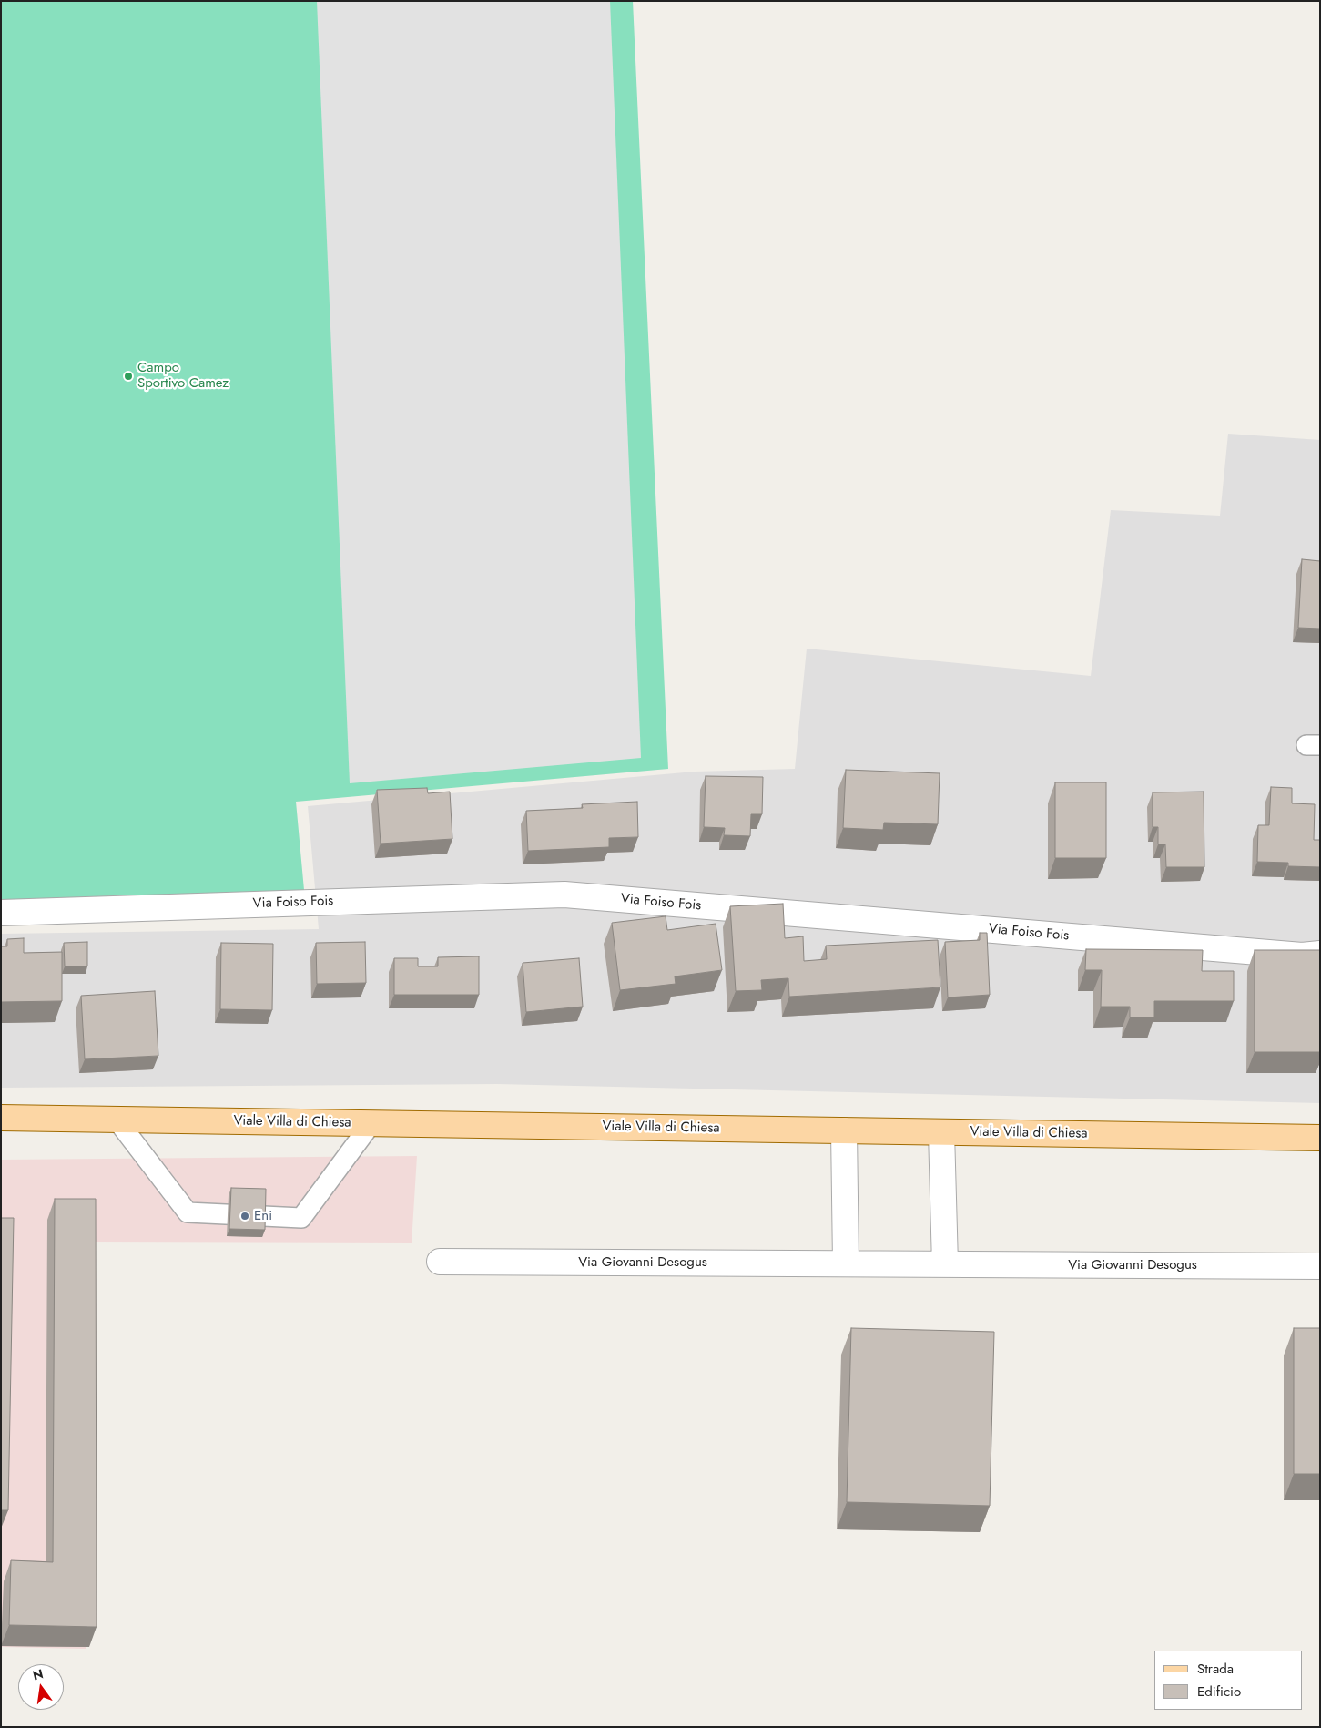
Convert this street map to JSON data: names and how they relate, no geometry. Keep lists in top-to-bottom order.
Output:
{
  "streets": {
    "main road": ["Viale Villa di Chiesa"],
    "street": ["Via Foiso Fois", "Via Giovanni Desogus"]
  },
  "places": ["Campo Sportivo Camez", "Eni"],
  "legend": ["Strada", "Edificio"],
  "north": "top"
}
